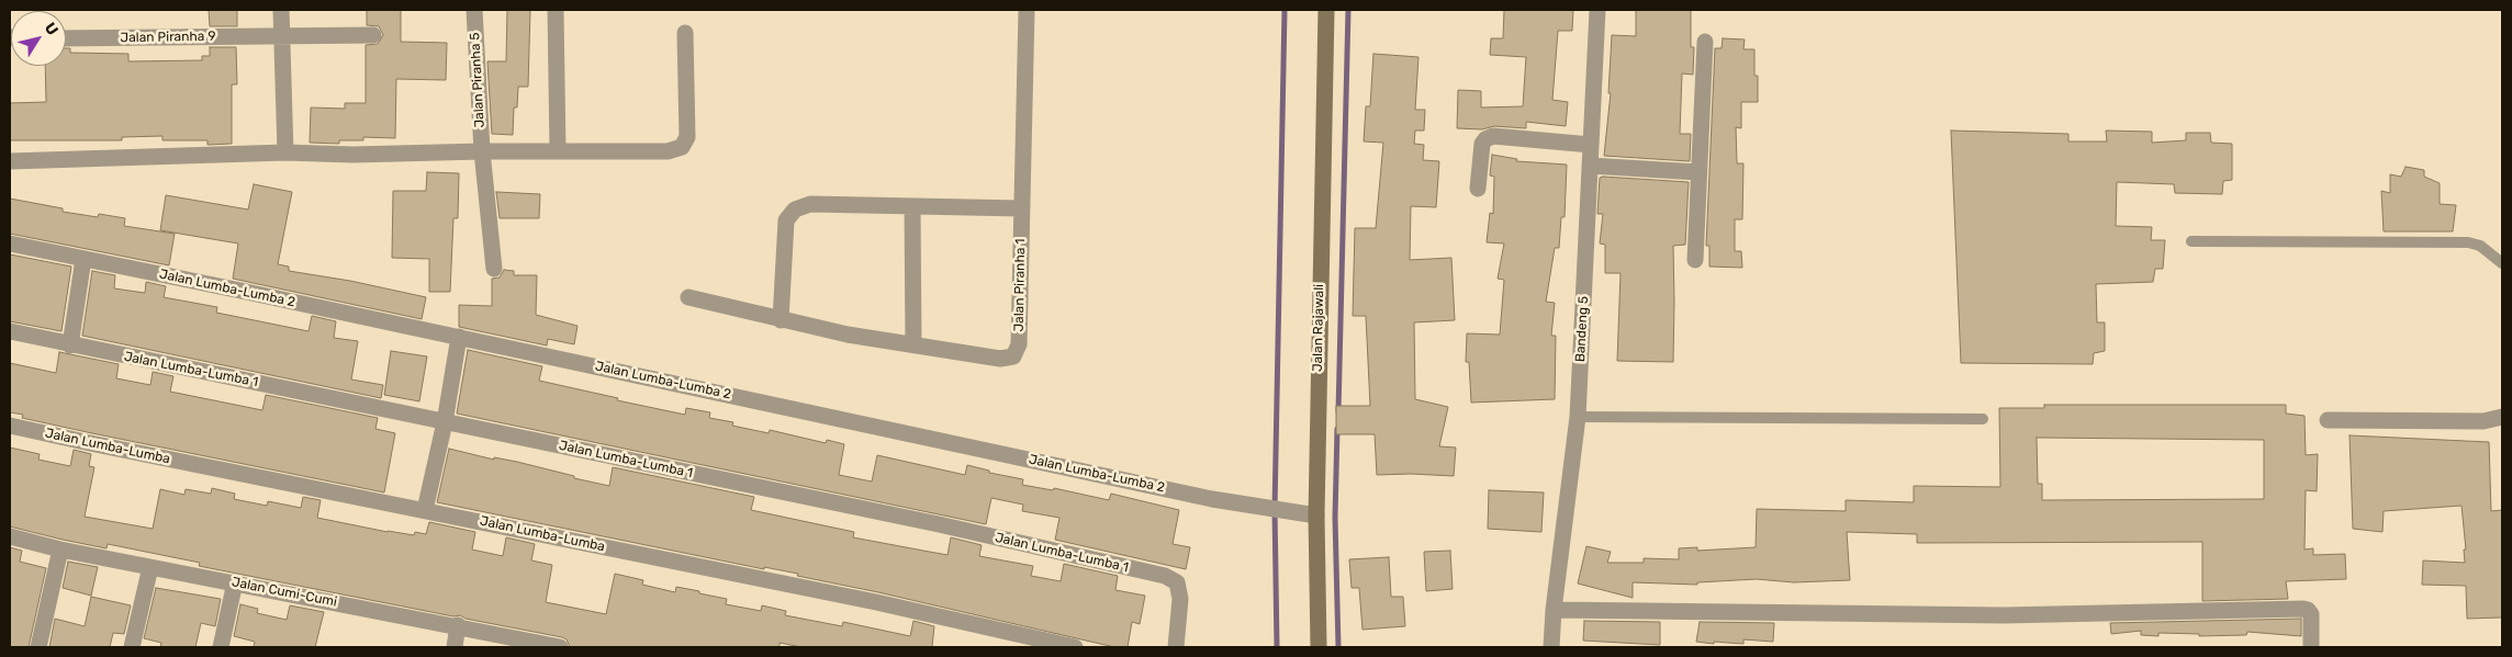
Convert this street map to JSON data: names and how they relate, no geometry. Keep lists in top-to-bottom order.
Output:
{
  "streets": {
    "main road": ["Jalan Rajawali"],
    "street": [
      "Jalan Piranha 9",
      "Jalan Piranha 5",
      "Jalan Piranha 1",
      "Jalan Lumba-Lumba 2",
      "Bandeng 5",
      "Jalan Lumba-Lumba 1",
      "Jalan Lumba-Lumba",
      "Jalan Cumi-Cumi"
    ]
  },
  "crossings": [
    ["Jalan Lumba-Lumba 2", "Jalan Rajawali"]
  ],
  "north": "top right"
}
